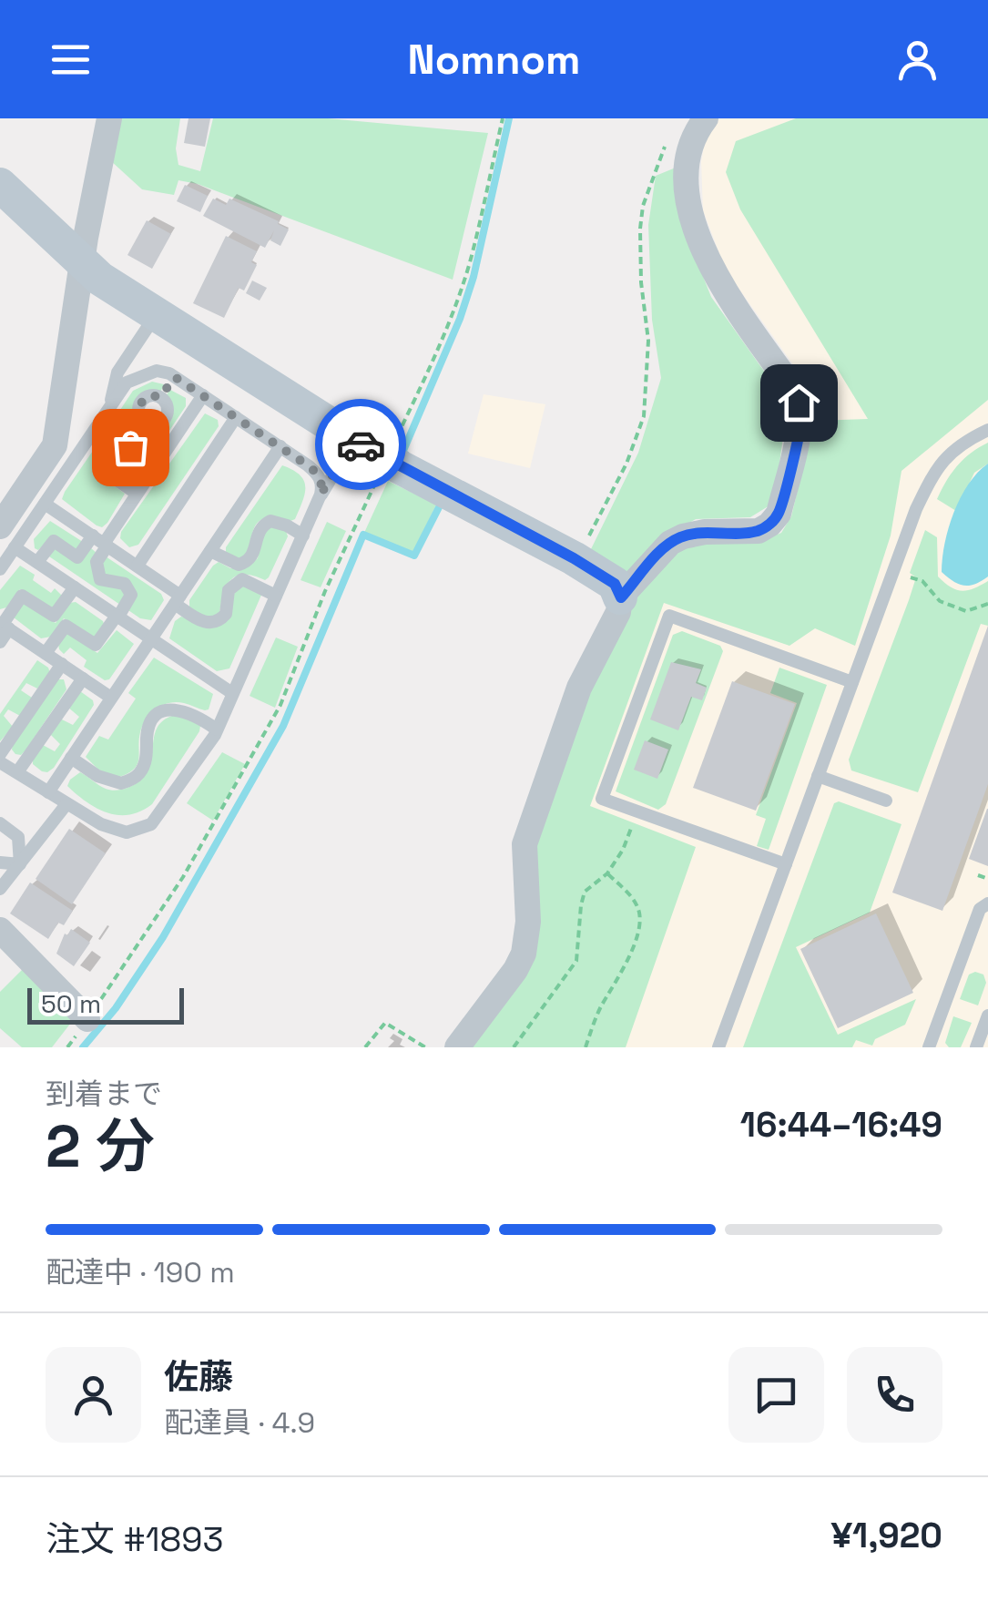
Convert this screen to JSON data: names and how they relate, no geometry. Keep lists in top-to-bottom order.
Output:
{
  "scale_bar": "50 m",
  "page": {
    "header": "Nomnom",
    "scale": "50 m",
    "heading": ["2 分", "到着まで", "16:44–16:49"],
    "panel": [
      "佐藤",
      "配達員 · 4.9",
      "注文 #1893",
      "¥1,920"
    ],
    "bar": "配達中 · 190 m"
  }
}
